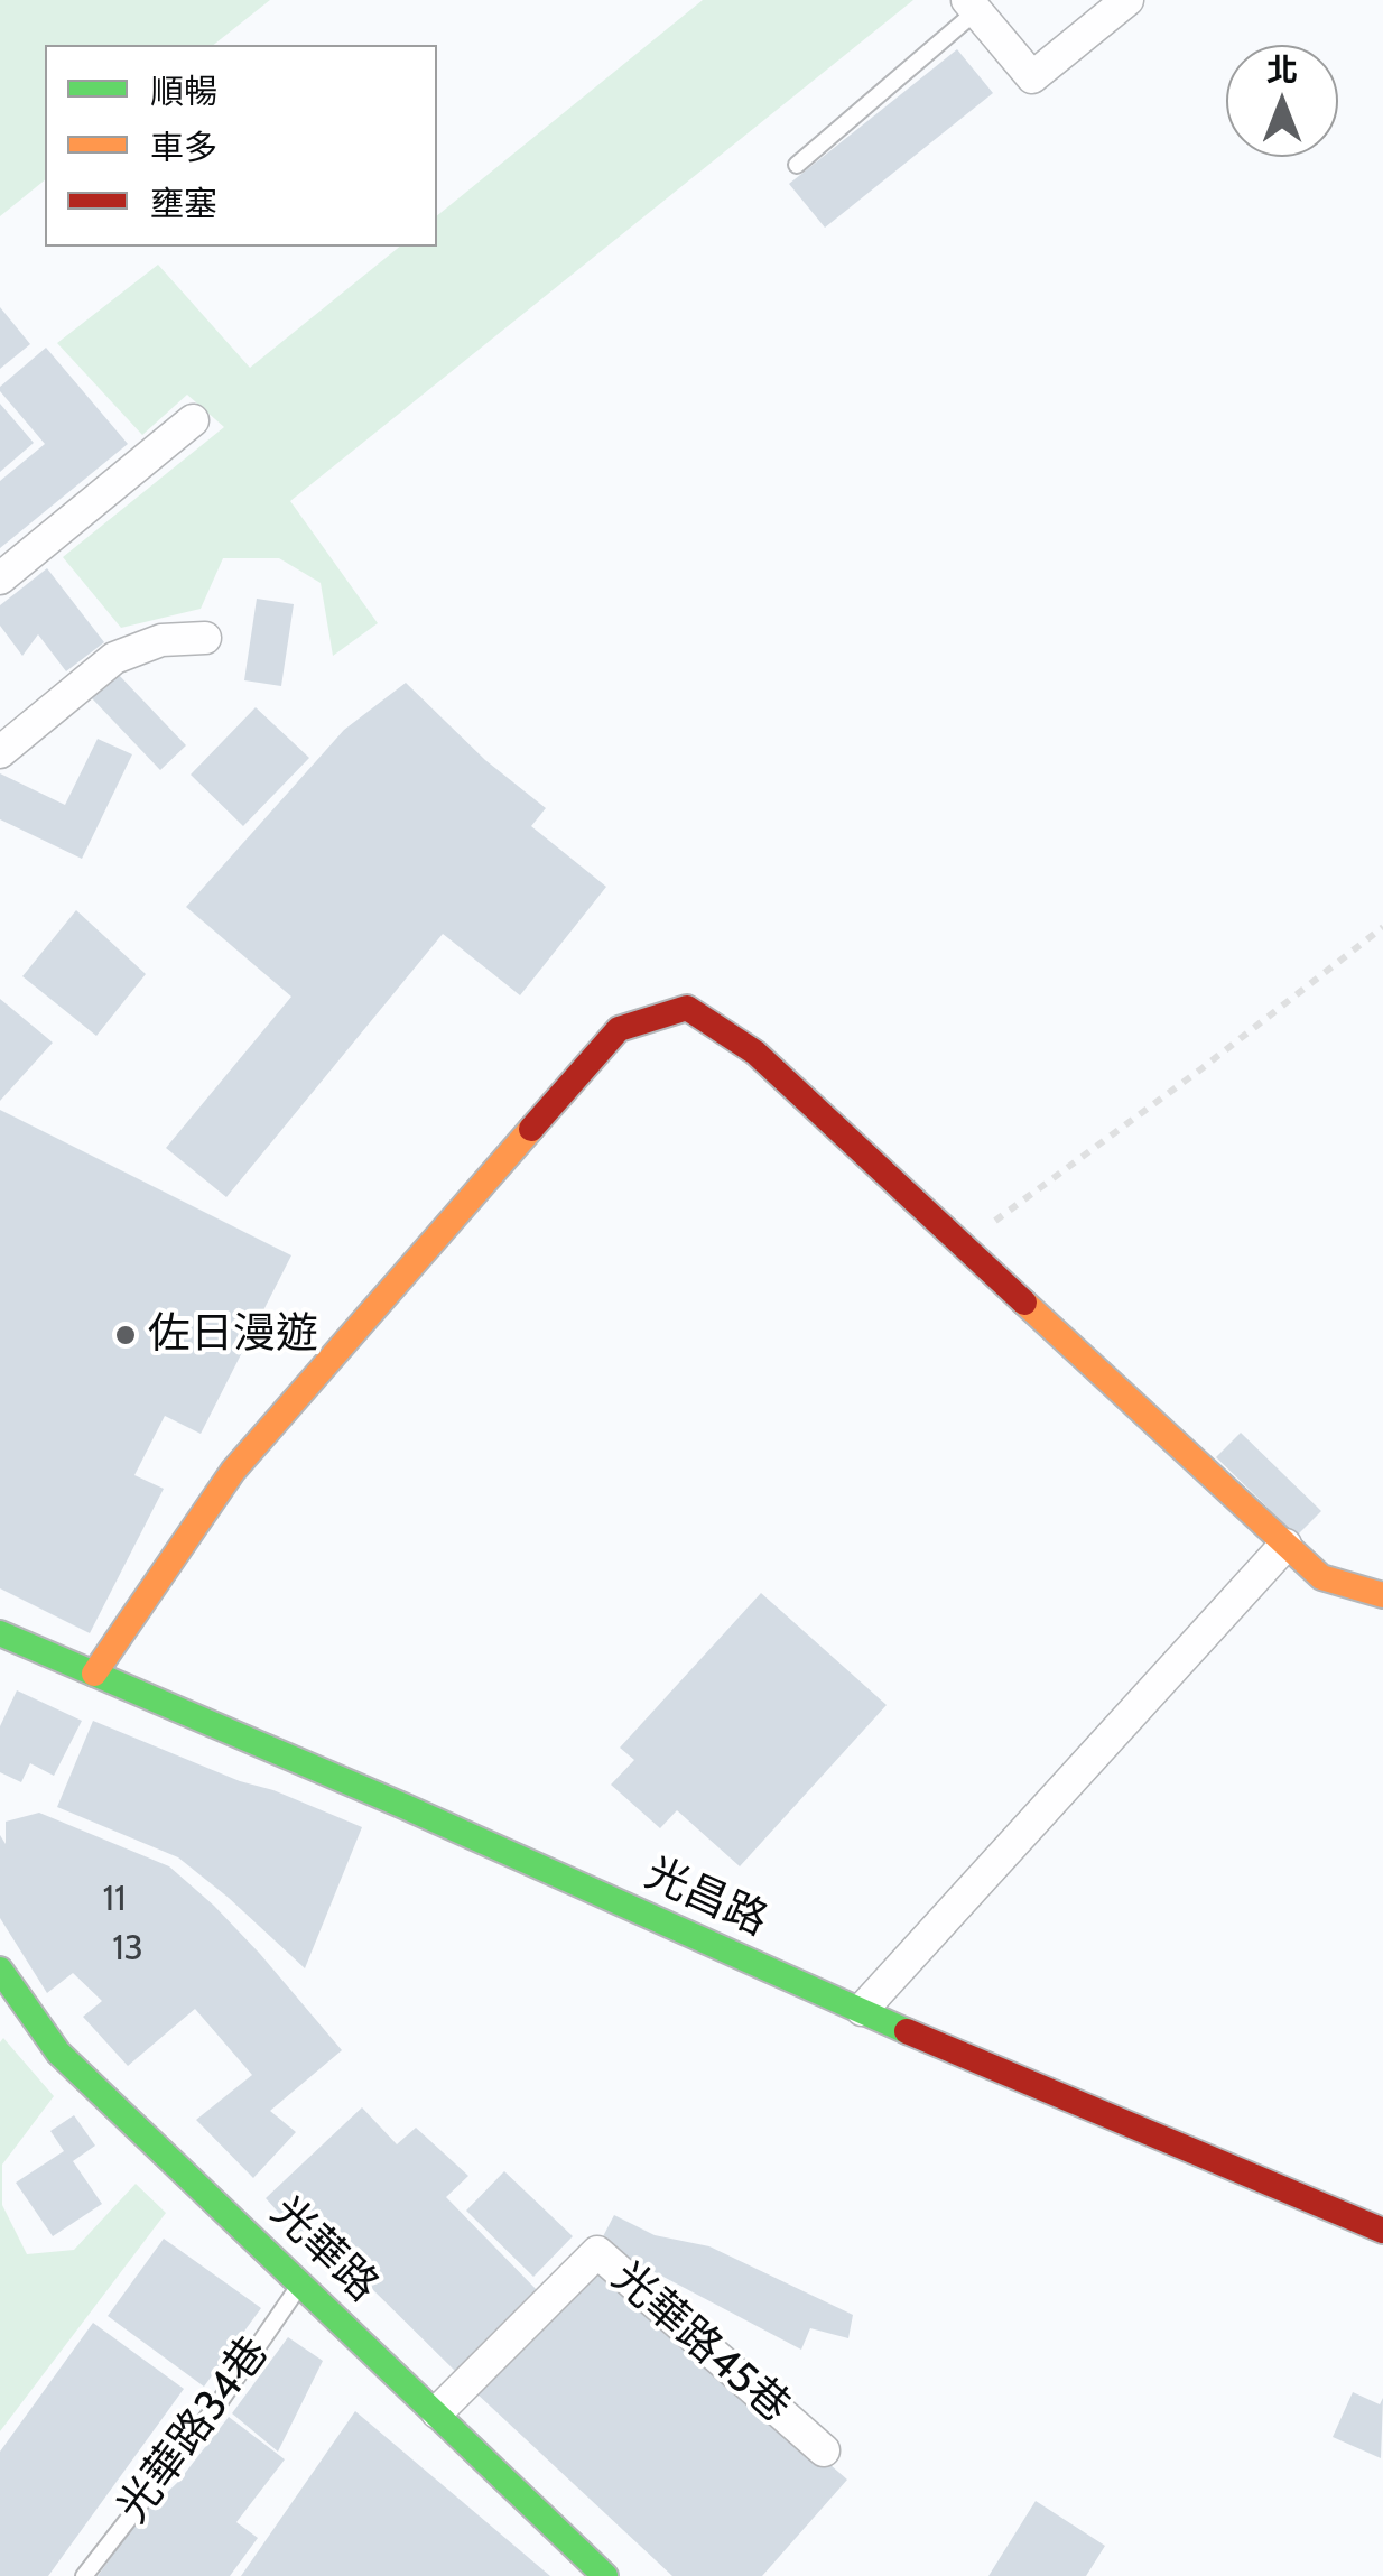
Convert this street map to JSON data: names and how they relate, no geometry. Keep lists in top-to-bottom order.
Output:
{
  "streets": {
    "street": ["光昌路", "光華路", "光華路45巷"],
    "lane": ["光華路34巷"]
  },
  "crossings": [
    ["光華路", "光華路45巷"],
    ["光華路", "光華路34巷"]
  ],
  "places": ["佐日漫遊"],
  "house_numbers": ["11", "13"],
  "legend": ["順暢", "車多", "壅塞"],
  "north": "top"
}
